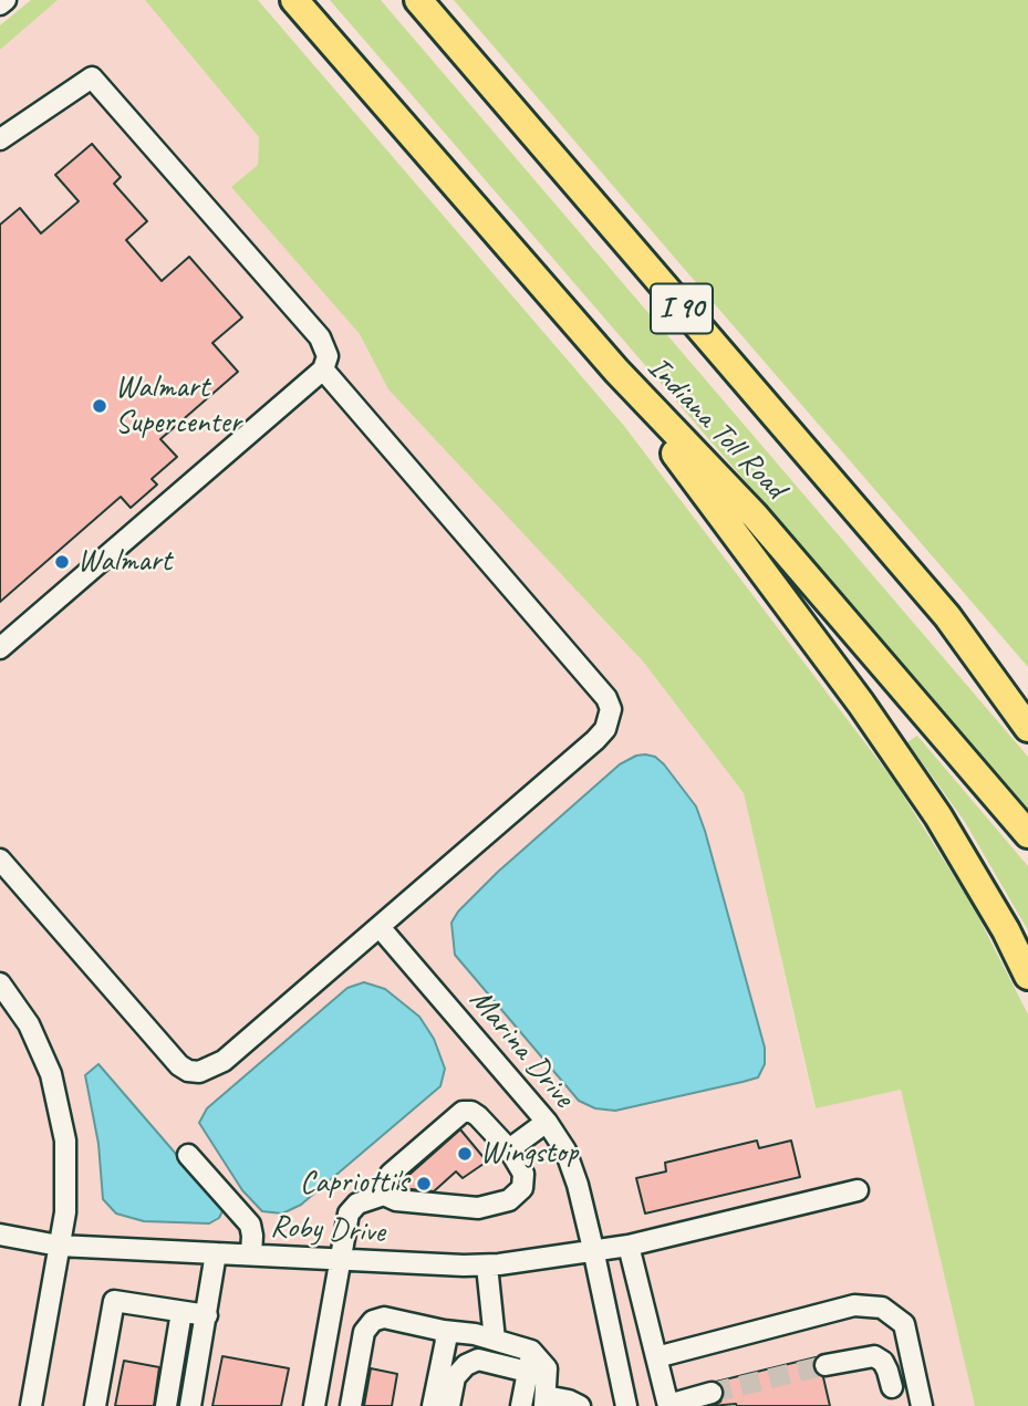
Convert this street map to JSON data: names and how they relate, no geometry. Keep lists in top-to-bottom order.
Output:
{
  "streets": {
    "highway": ["I 90", "Indiana Toll Road"],
    "street": ["Marina Drive", "Roby Drive"]
  },
  "crossings": [
    ["Marina Drive", "Roby Drive"]
  ],
  "places": [
    "Walmart Supercenter",
    "Walmart",
    "Wingstop",
    "Capriotti's"
  ]
}
